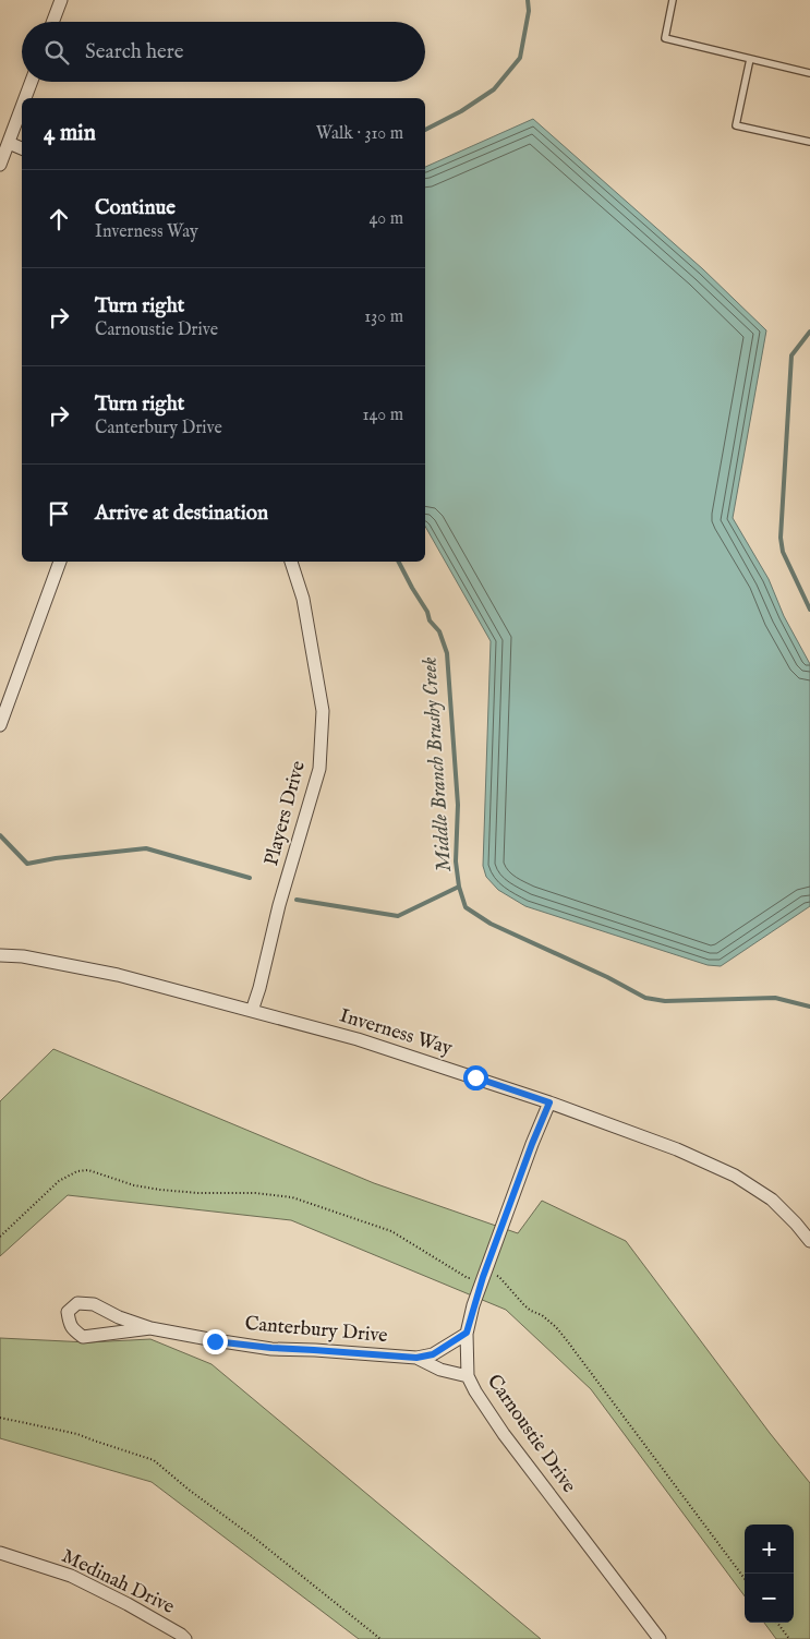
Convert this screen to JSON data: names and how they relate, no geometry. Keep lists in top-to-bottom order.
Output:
{
  "streets": {
    "street": [
      "Players Drive",
      "Inverness Way",
      "Canterbury Drive",
      "Carnoustie Drive",
      "Medinah Drive"
    ]
  },
  "crossings": [
    ["Players Drive", "Inverness Way"],
    ["Inverness Way", "Carnoustie Drive"],
    ["Canterbury Drive", "Carnoustie Drive"]
  ],
  "water": ["Middle Branch Brushy Creek"],
  "page": {
    "search": "Search here",
    "heading": ["4 min", "Walk · 310 m"],
    "list": [
      ["Continue", "Inverness Way", "40 m"],
      ["Turn right", "Carnoustie Drive", "130 m"],
      ["Turn right", "Canterbury Drive", "140 m"],
      "Arrive at destination"
    ],
    "map_buttons": ["+", "−"]
  }
}
